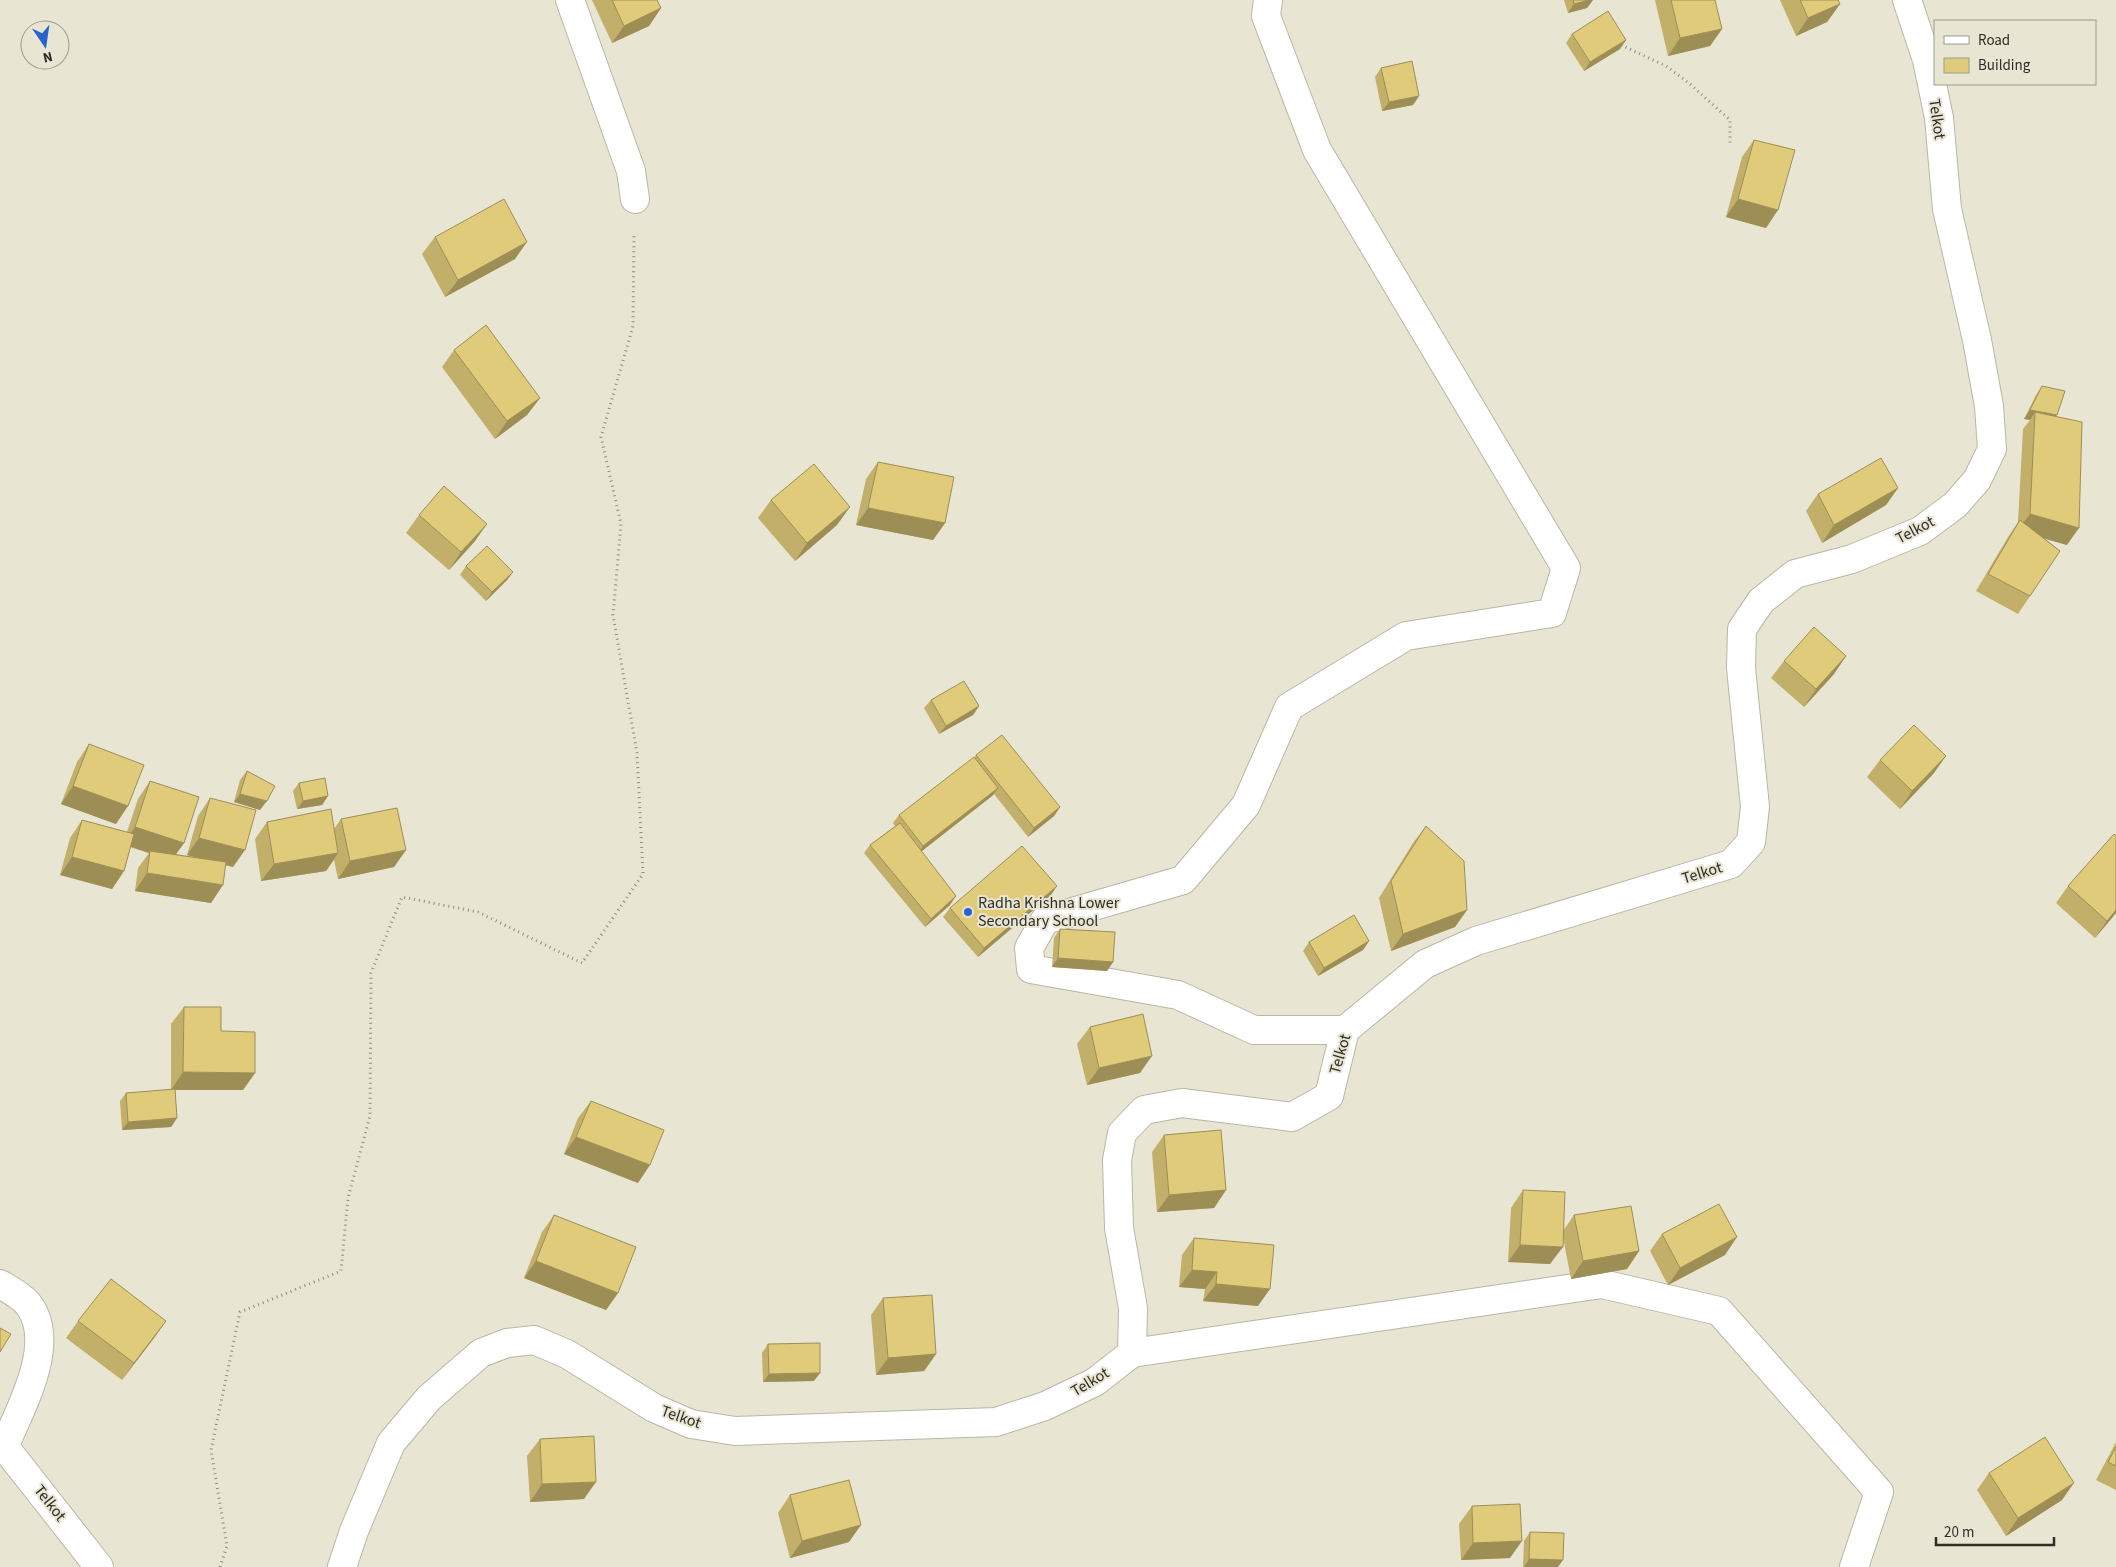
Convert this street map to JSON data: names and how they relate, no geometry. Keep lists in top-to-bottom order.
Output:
{
  "streets": {
    "street": ["Telkot"]
  },
  "places": ["Radha Krishna Lower Secondary School"],
  "legend": ["Road", "Building"],
  "scale_bar": "20 m",
  "north": "bottom"
}
